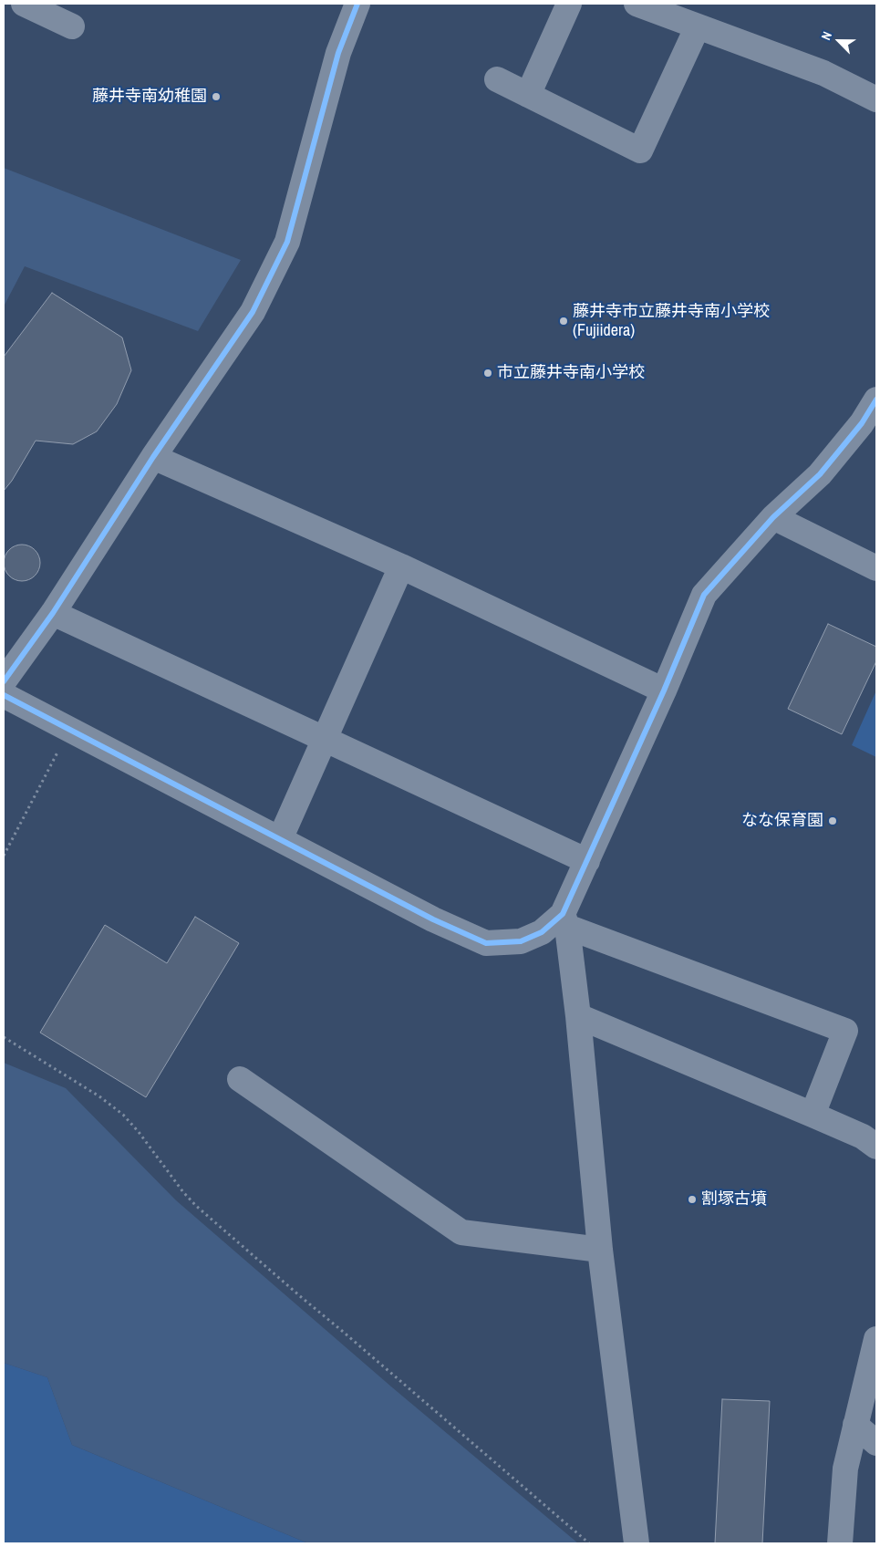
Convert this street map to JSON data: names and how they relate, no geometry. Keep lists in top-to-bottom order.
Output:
{
  "places": [
    "藤井寺南幼稚園",
    "藤井寺市立藤井寺南小学校 (Fujiidera)",
    "市立藤井寺南小学校",
    "なな保育園",
    "割塚古墳"
  ],
  "north": "top left"
}
